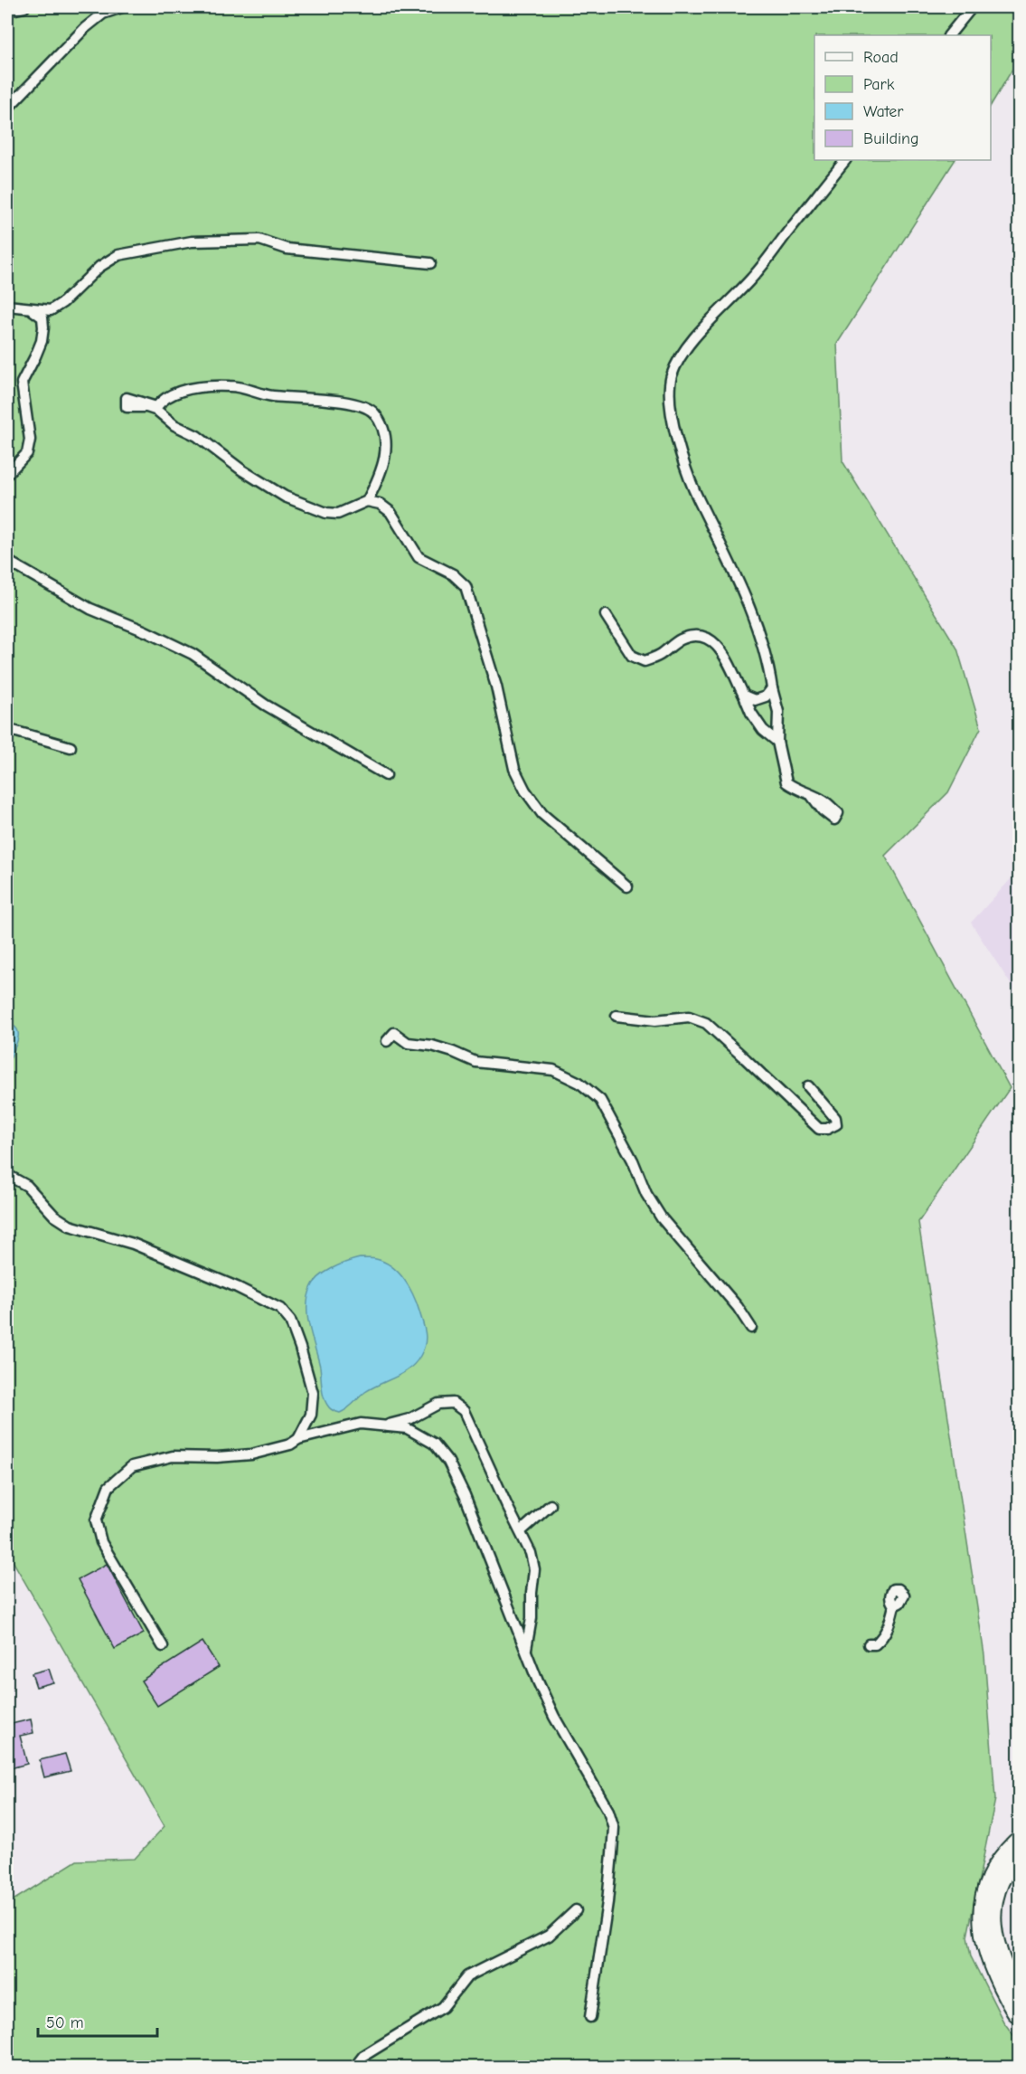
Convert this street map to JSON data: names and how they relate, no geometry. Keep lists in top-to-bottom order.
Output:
{
  "legend": [
    "Road",
    "Park",
    "Water",
    "Building"
  ],
  "scale_bar": "50 m"
}
